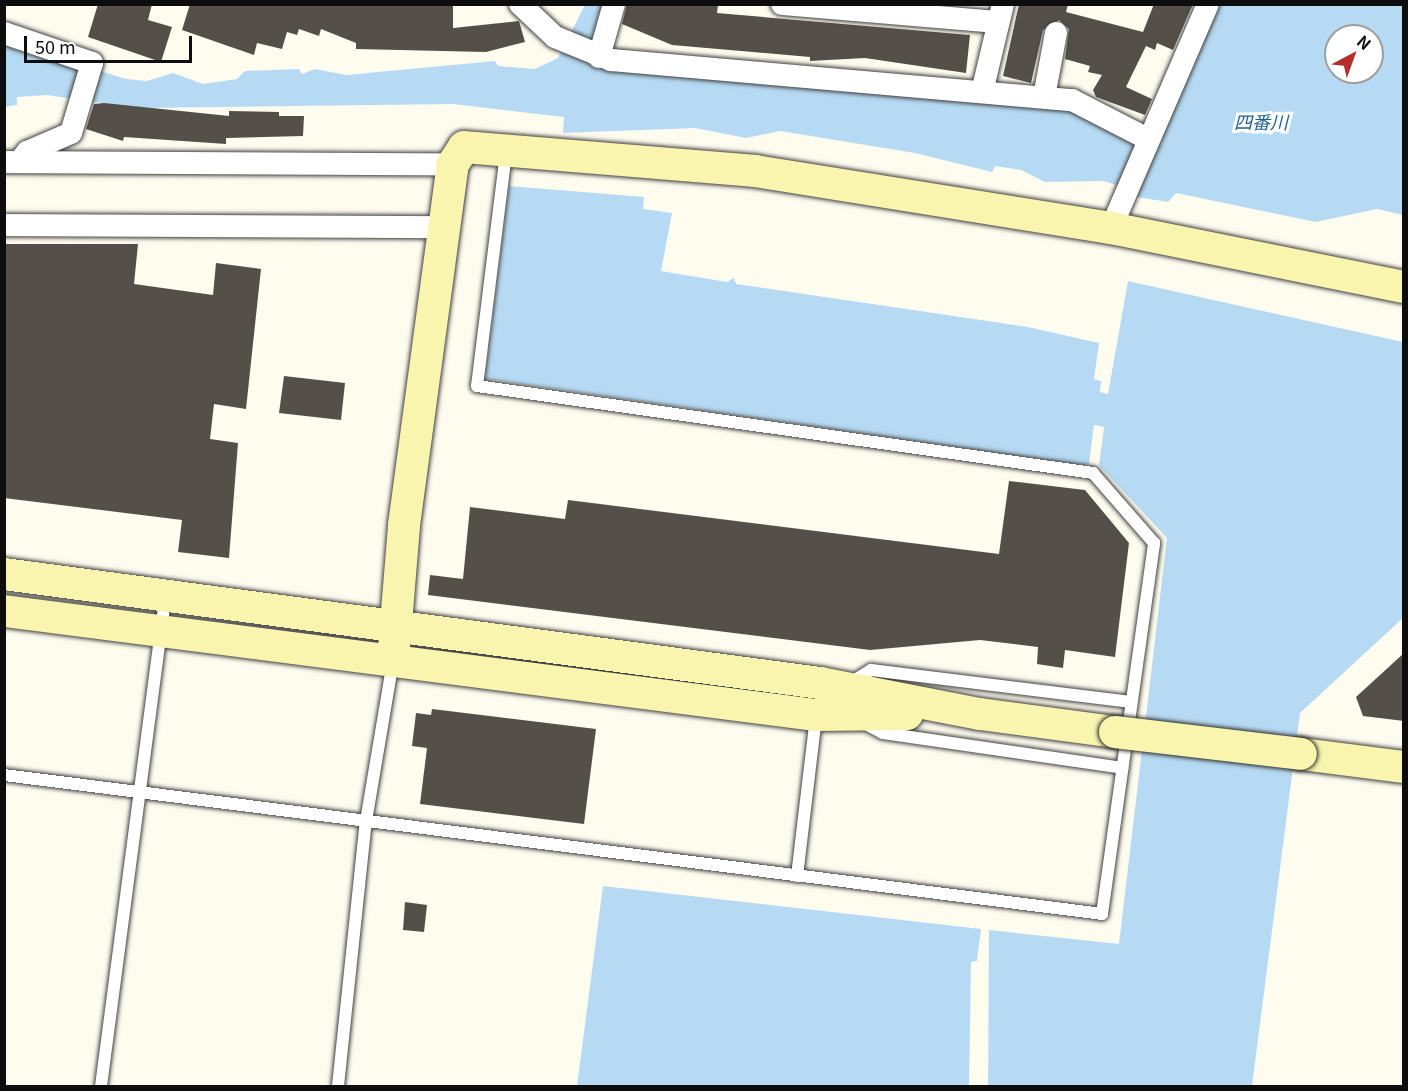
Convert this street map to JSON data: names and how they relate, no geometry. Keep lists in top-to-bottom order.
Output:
{
  "water": ["四番川"],
  "scale_bar": "50 m",
  "north": "top right"
}
